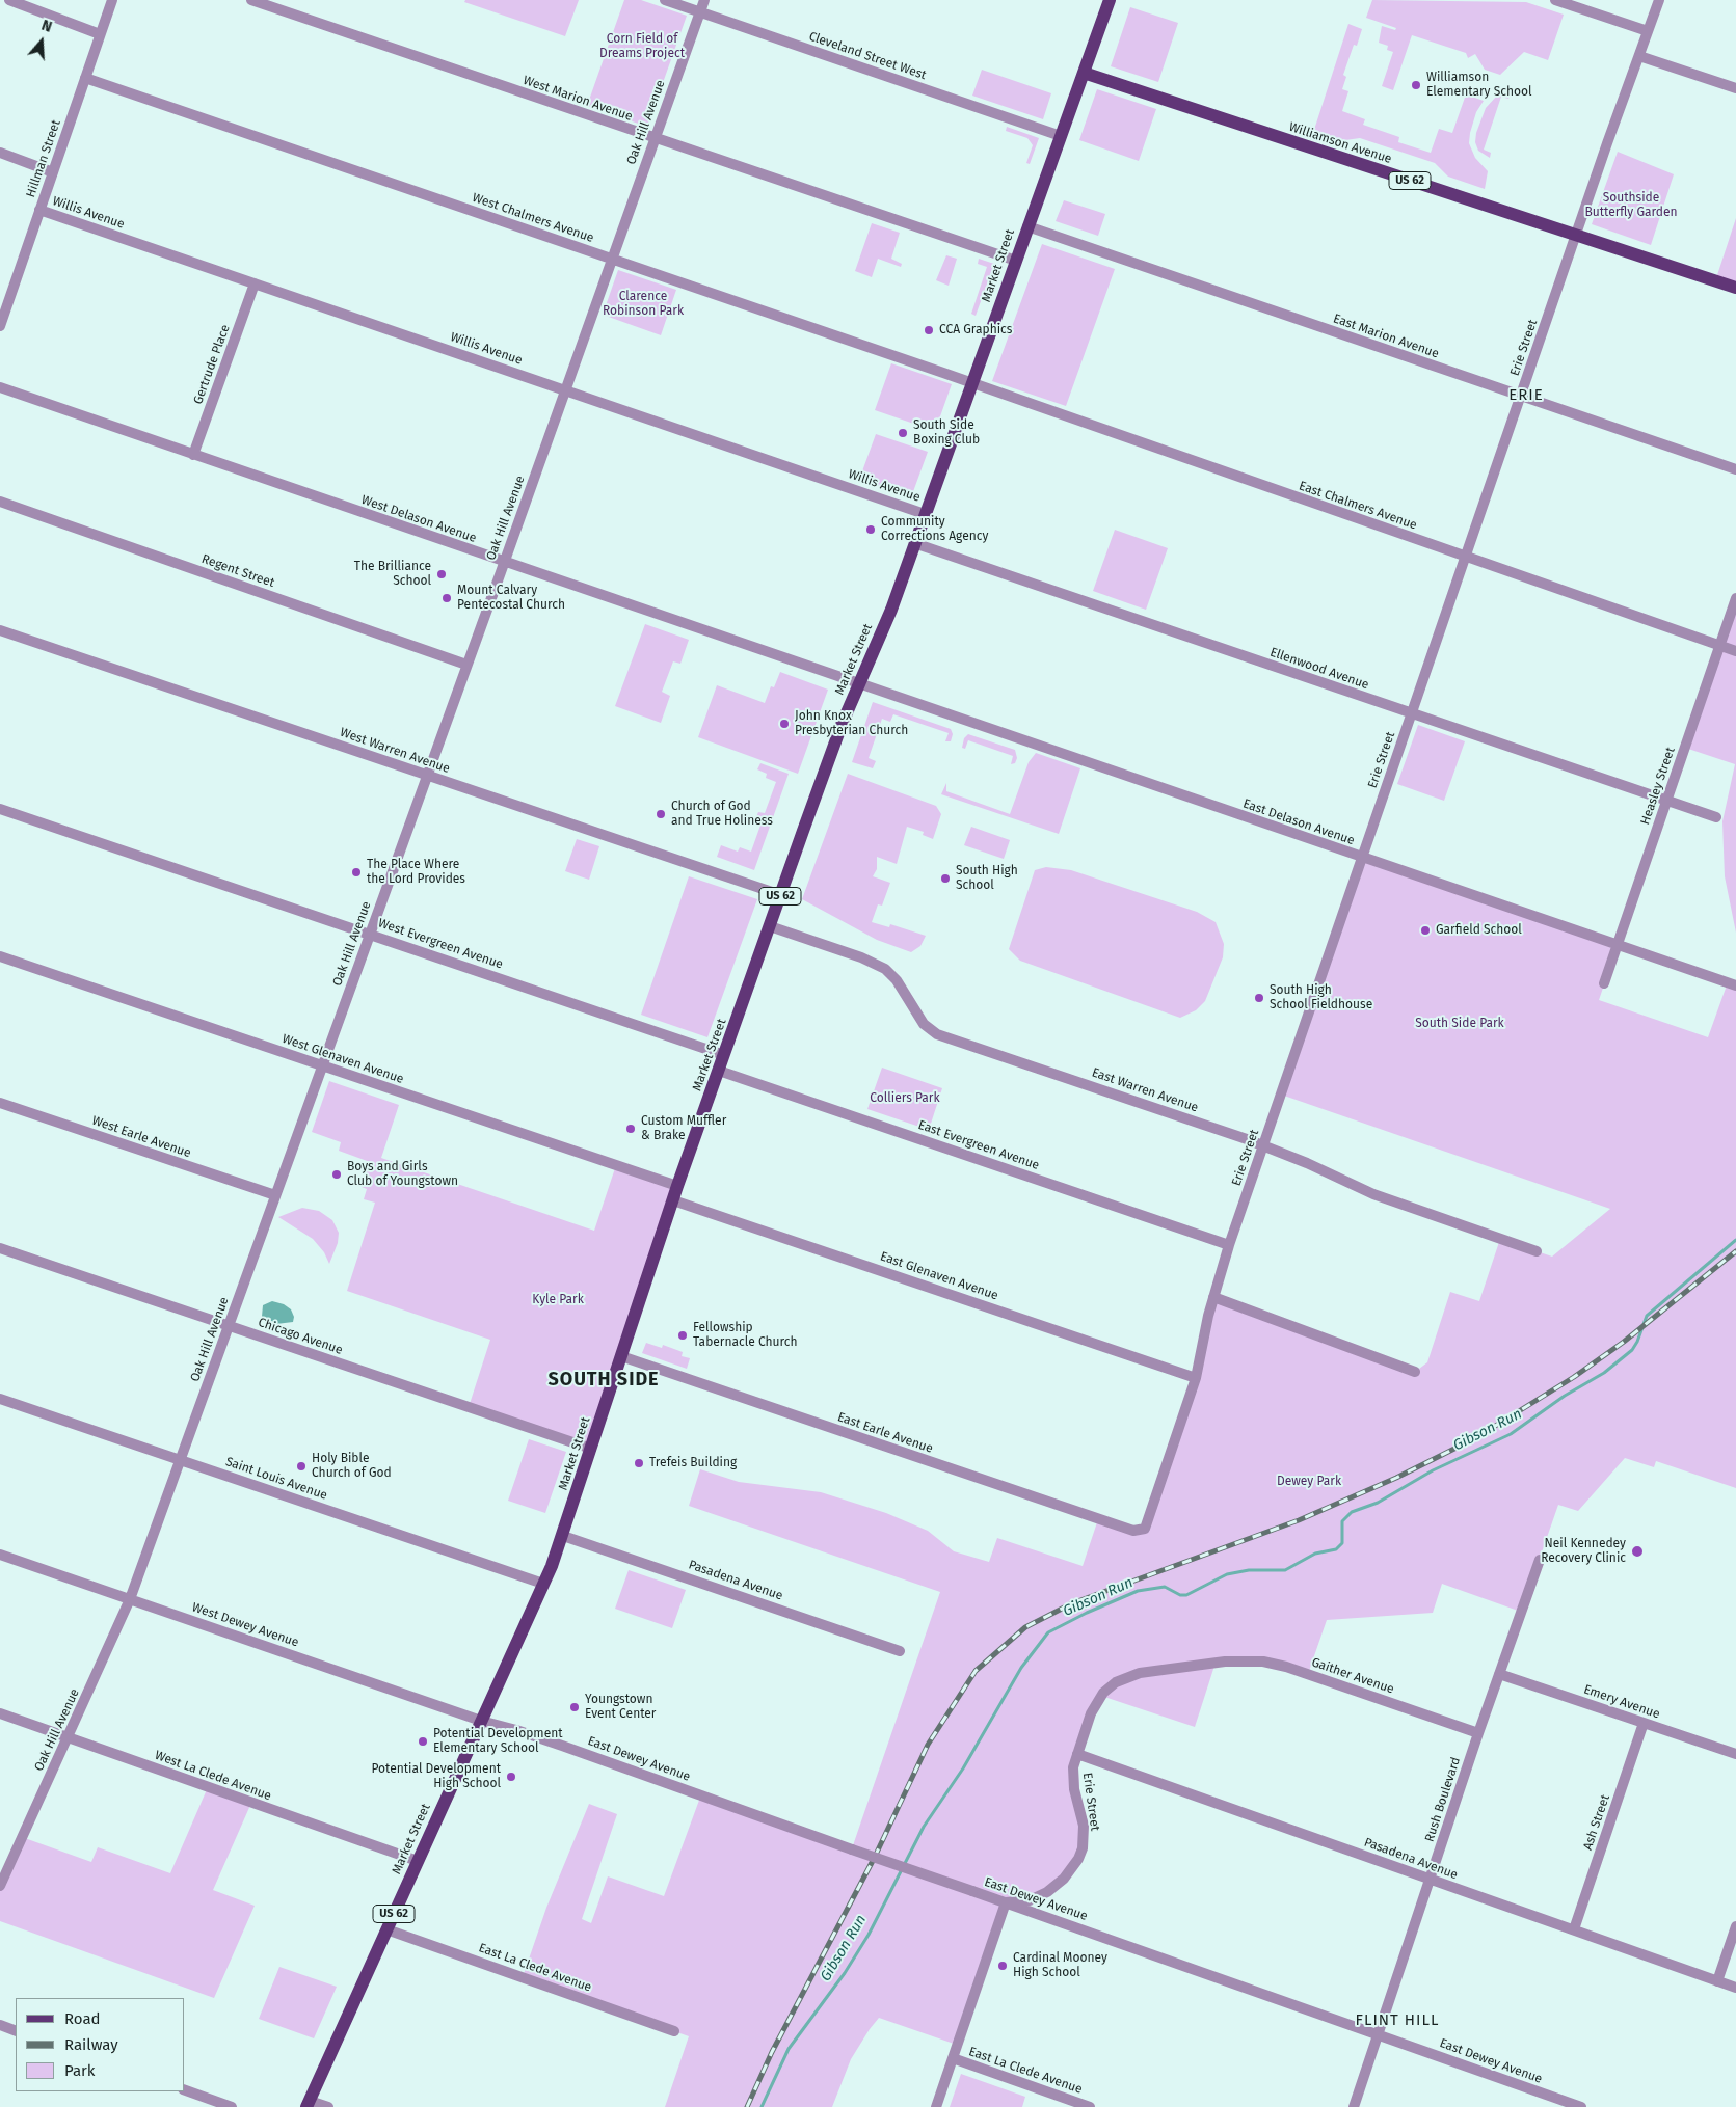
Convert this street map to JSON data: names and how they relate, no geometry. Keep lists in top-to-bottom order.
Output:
{
  "streets": {
    "main road": ["Williamson Avenue", "US 62", "Market Street"],
    "street": [
      "Cleveland Street West",
      "West Marion Avenue",
      "Oak Hill Avenue",
      "Hillman Street",
      "Willis Avenue",
      "West Chalmers Avenue",
      "East Marion Avenue",
      "Erie Street",
      "Gertrude Place",
      "East Chalmers Avenue",
      "West Delason Avenue",
      "Regent Street",
      "Ellenwood Avenue",
      "West Warren Avenue",
      "Heasley Street",
      "East Delason Avenue",
      "West Evergreen Avenue",
      "West Glenaven Avenue",
      "East Warren Avenue",
      "West Earle Avenue",
      "East Evergreen Avenue",
      "East Glenaven Avenue",
      "Chicago Avenue",
      "East Earle Avenue",
      "Saint Louis Avenue",
      "Pasadena Avenue",
      "West Dewey Avenue",
      "Gaither Avenue",
      "Emery Avenue",
      "East Dewey Avenue",
      "West La Clede Avenue",
      "Rush Boulevard",
      "Ash Street",
      "East La Clede Avenue"
    ]
  },
  "crossings": [
    ["Cleveland Street West", "Oak Hill Avenue"],
    ["Cleveland Street West", "Market Street"],
    ["West Marion Avenue", "Oak Hill Avenue"],
    ["West Marion Avenue", "Market Street"],
    ["Oak Hill Avenue", "Willis Avenue"],
    ["Oak Hill Avenue", "West Chalmers Avenue"],
    ["Oak Hill Avenue", "West Delason Avenue"],
    ["Oak Hill Avenue", "Regent Street"],
    ["Oak Hill Avenue", "West Warren Avenue"],
    ["Oak Hill Avenue", "West Evergreen Avenue"],
    ["Oak Hill Avenue", "West Glenaven Avenue"],
    ["Oak Hill Avenue", "West Earle Avenue"],
    ["Oak Hill Avenue", "Chicago Avenue"],
    ["Oak Hill Avenue", "Saint Louis Avenue"],
    ["Oak Hill Avenue", "West Dewey Avenue"],
    ["Oak Hill Avenue", "West La Clede Avenue"],
    ["Williamson Avenue", "Market Street"],
    ["Williamson Avenue", "Erie Street"],
    ["Hillman Street", "Willis Avenue"],
    ["Hillman Street", "West Chalmers Avenue"],
    ["Willis Avenue", "Market Street"],
    ["Willis Avenue", "Gertrude Place"],
    ["West Chalmers Avenue", "Market Street"],
    ["West Chalmers Avenue", "East Chalmers Avenue"],
    ["Market Street", "East Marion Avenue"],
    ["Market Street", "East Chalmers Avenue"],
    ["Market Street", "West Delason Avenue"],
    ["Market Street", "Ellenwood Avenue"],
    ["Market Street", "West Warren Avenue"],
    ["Market Street", "East Delason Avenue"],
    ["Market Street", "West Evergreen Avenue"],
    ["Market Street", "West Glenaven Avenue"],
    ["Market Street", "East Warren Avenue"],
    ["Market Street", "East Evergreen Avenue"],
    ["Market Street", "East Glenaven Avenue"],
    ["Market Street", "Chicago Avenue"],
    ["Market Street", "East Earle Avenue"],
    ["Market Street", "Saint Louis Avenue"],
    ["Market Street", "Pasadena Avenue"],
    ["Market Street", "West Dewey Avenue"],
    ["Market Street", "East Dewey Avenue"],
    ["Market Street", "West La Clede Avenue"],
    ["Market Street", "East La Clede Avenue"],
    ["East Marion Avenue", "Erie Street"],
    ["Erie Street", "East Chalmers Avenue"],
    ["Erie Street", "Ellenwood Avenue"],
    ["Erie Street", "East Delason Avenue"],
    ["Erie Street", "East Warren Avenue"],
    ["Erie Street", "East Evergreen Avenue"],
    ["Erie Street", "East Glenaven Avenue"],
    ["Erie Street", "East Earle Avenue"],
    ["Erie Street", "Pasadena Avenue"],
    ["Erie Street", "Gaither Avenue"],
    ["Erie Street", "East Dewey Avenue"],
    ["Gertrude Place", "West Delason Avenue"],
    ["East Chalmers Avenue", "Heasley Street"],
    ["West Delason Avenue", "East Delason Avenue"],
    ["Ellenwood Avenue", "Heasley Street"],
    ["Heasley Street", "East Delason Avenue"],
    ["Pasadena Avenue", "Rush Boulevard"],
    ["Pasadena Avenue", "Ash Street"],
    ["West Dewey Avenue", "East Dewey Avenue"],
    ["Gaither Avenue", "Rush Boulevard"],
    ["Emery Avenue", "Rush Boulevard"],
    ["Emery Avenue", "Ash Street"],
    ["East Dewey Avenue", "Rush Boulevard"]
  ],
  "districts": ["ERIE", "SOUTH SIDE", "FLINT HILL"],
  "water": ["Gibson Run"],
  "parks": [
    "Corn Field of Dreams Project",
    "Southside Butterfly Garden",
    "Clarence Robinson Park",
    "South Side Park",
    "Colliers Park",
    "Kyle Park",
    "Dewey Park"
  ],
  "places": [
    "Williamson Elementary School",
    "CCA Graphics",
    "South Side Boxing Club",
    "Community Corrections Agency",
    "The Brilliance School",
    "Mount Calvary Pentecostal Church",
    "John Knox Presbyterian Church",
    "Church of God and True Holiness",
    "The Place Where the Lord Provides",
    "South High School",
    "Garfield School",
    "South High School Fieldhouse",
    "Custom Muffler & Brake",
    "Boys and Girls Club of Youngstown",
    "Fellowship Tabernacle Church",
    "Trefeis Building",
    "Holy Bible Church of God",
    "Neil Kennedey Recovery Clinic",
    "Youngstown Event Center",
    "Potential Development Elementary School",
    "Potential Development High School",
    "Cardinal Mooney High School"
  ],
  "legend": ["Road", "Railway", "Park"],
  "north": "top"
}
